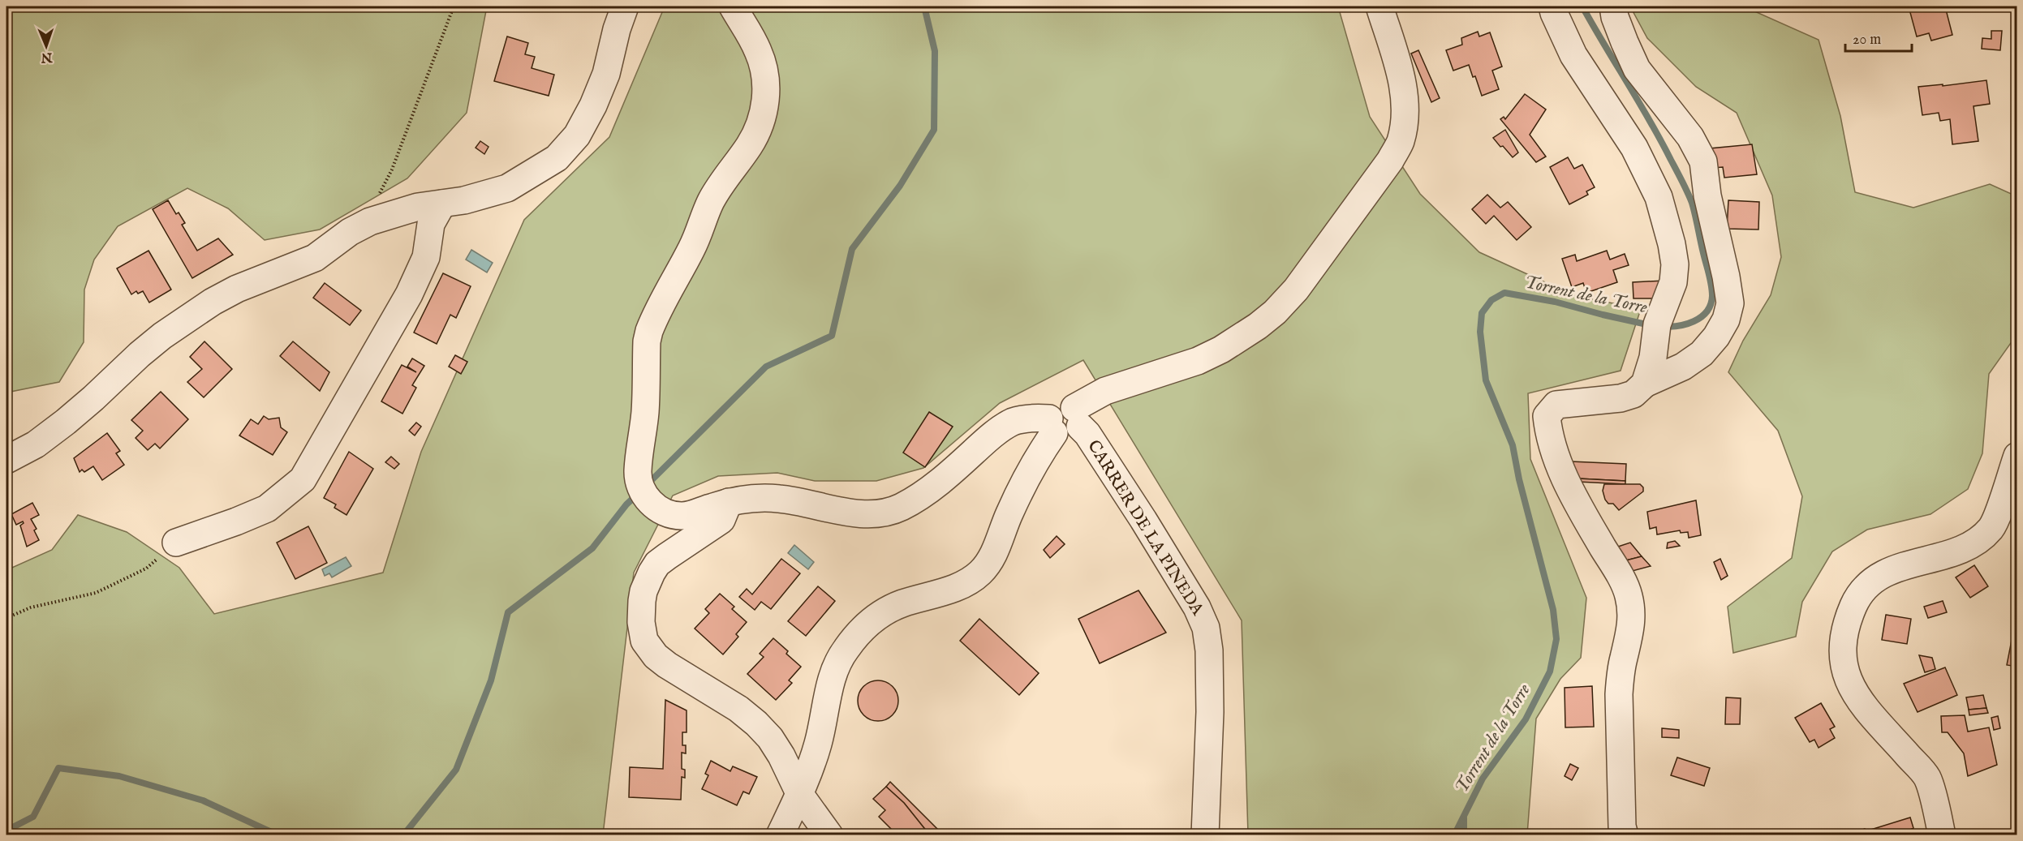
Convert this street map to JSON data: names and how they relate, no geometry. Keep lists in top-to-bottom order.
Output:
{
  "streets": {
    "street": ["CARRER DE LA PINEDA"]
  },
  "water": ["Torrent de la Torre"],
  "scale_bar": "20 m",
  "north": "bottom"
}
